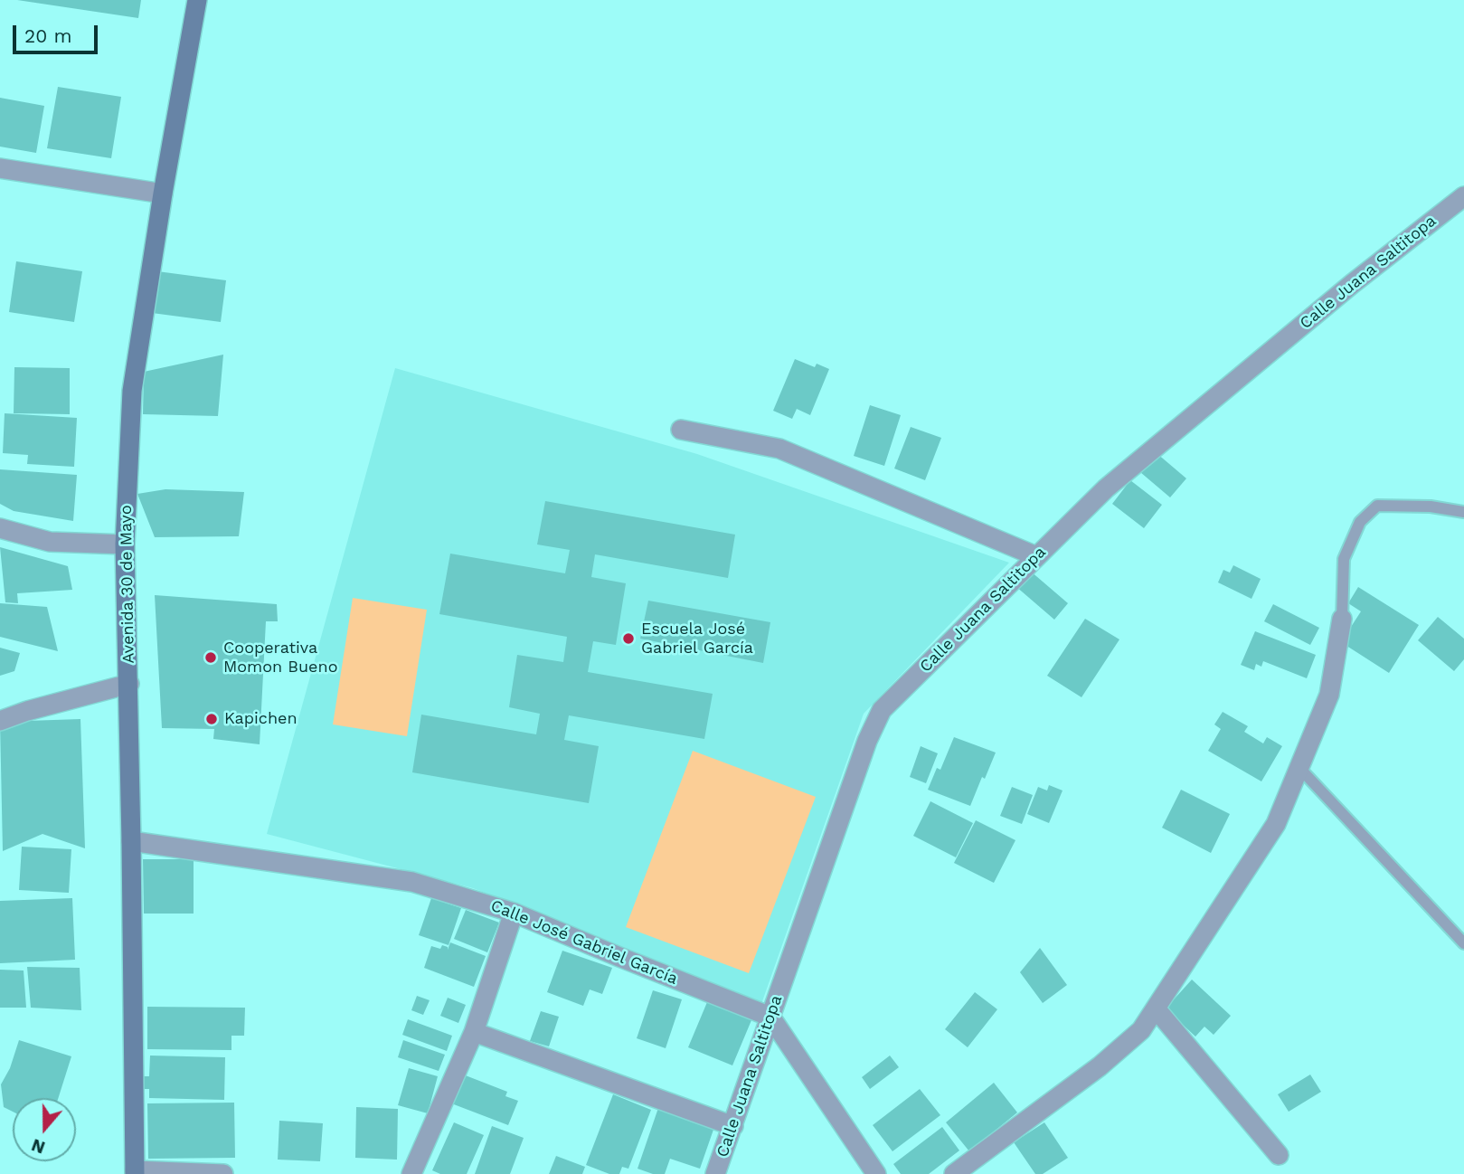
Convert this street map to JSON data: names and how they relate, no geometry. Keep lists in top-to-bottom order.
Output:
{
  "streets": {
    "main road": ["Avenida 30 de Mayo"],
    "street": ["Calle Juana Saltitopa", "Calle José Gabriel García"]
  },
  "crossings": [
    ["Calle Juana Saltitopa", "Calle José Gabriel García"],
    ["Avenida 30 de Mayo", "Calle José Gabriel García"]
  ],
  "places": ["Escuela José Gabriel García", "Cooperativa Momon Bueno", "Kapichen"],
  "scale_bar": "20 m",
  "north": "bottom"
}
